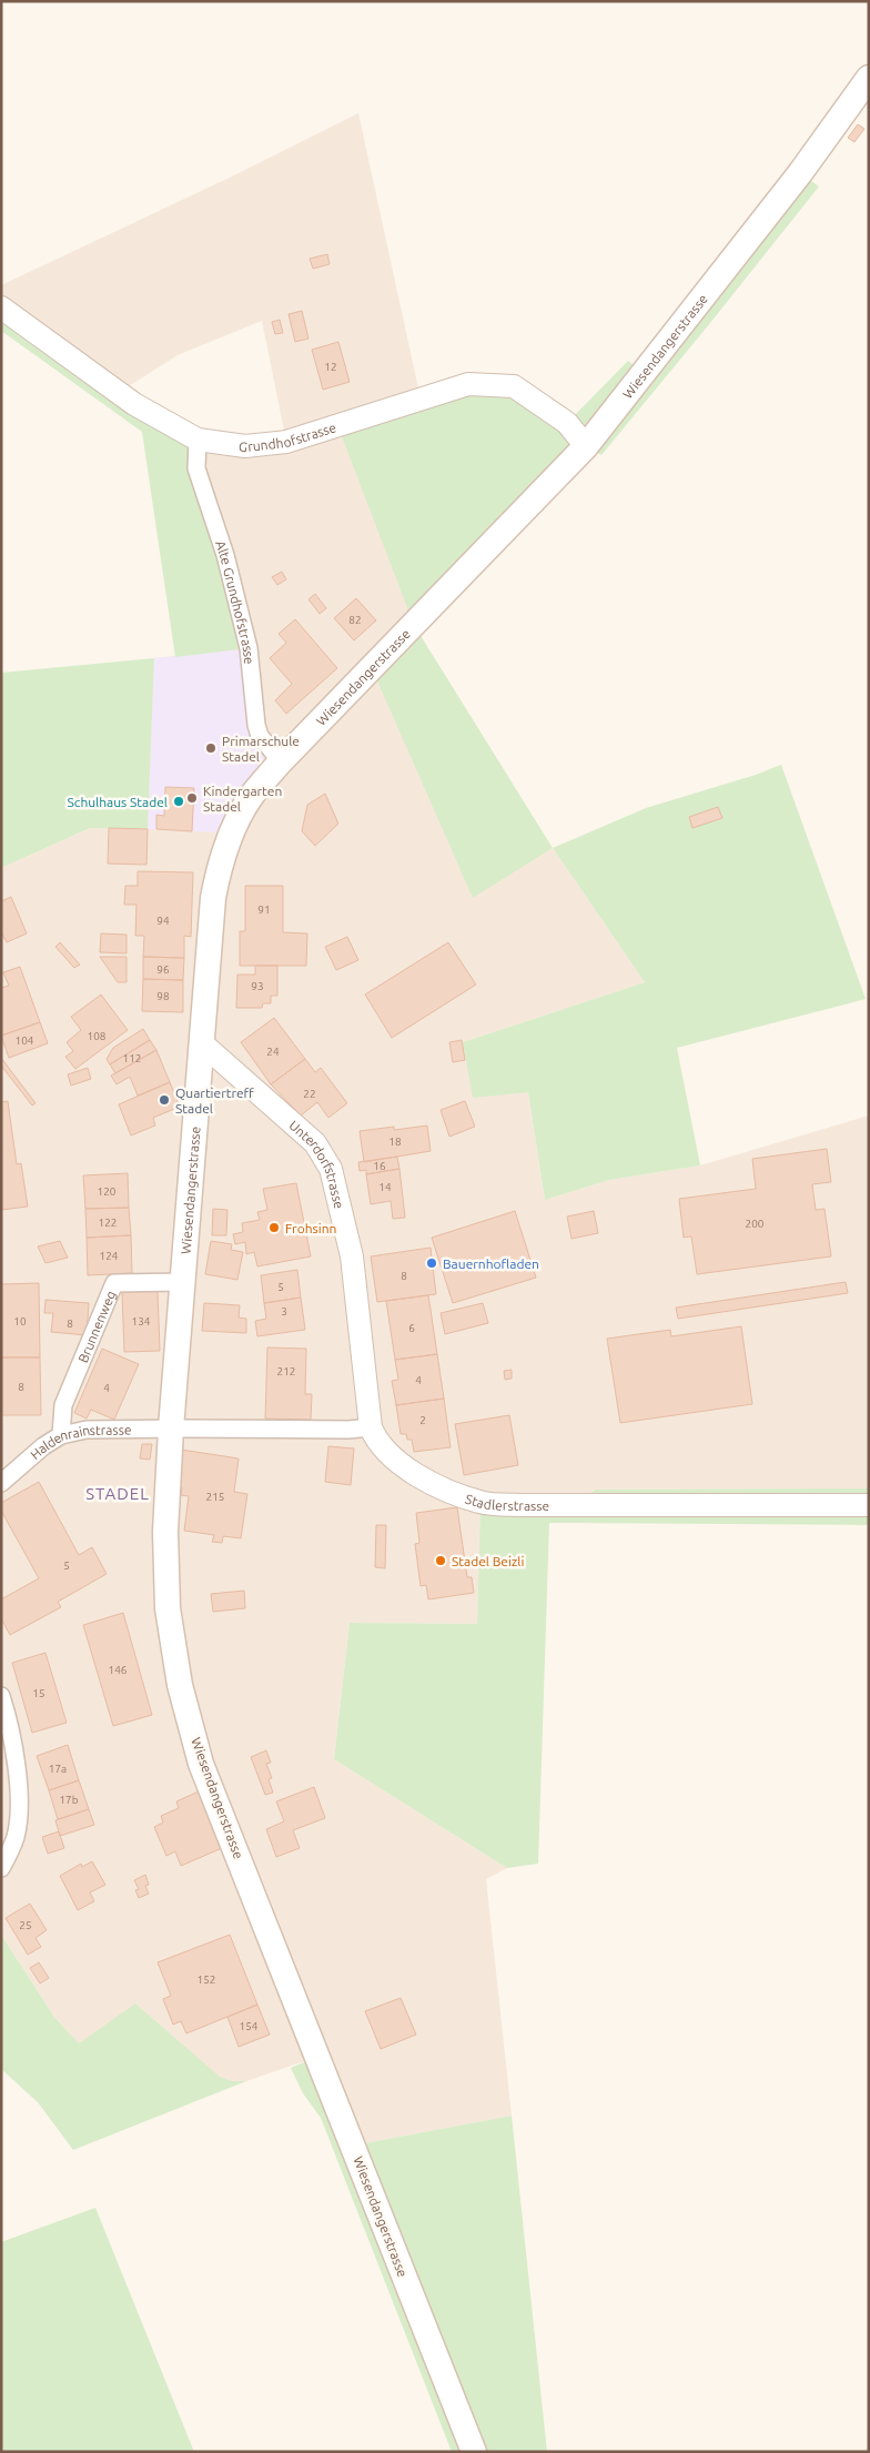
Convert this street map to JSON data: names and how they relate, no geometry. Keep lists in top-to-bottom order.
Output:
{
  "streets": {
    "main road": ["Wiesendangerstrasse"],
    "street": [
      "Grundhofstrasse",
      "Alte Grundhofstrasse",
      "Unterdorfstrasse",
      "Brunnenweg",
      "Haldenrainstrasse",
      "Stadlerstrasse"
    ]
  },
  "crossings": [
    ["Wiesendangerstrasse", "Grundhofstrasse"],
    ["Wiesendangerstrasse", "Alte Grundhofstrasse"],
    ["Wiesendangerstrasse", "Unterdorfstrasse"],
    ["Wiesendangerstrasse", "Brunnenweg"],
    ["Wiesendangerstrasse", "Haldenrainstrasse"],
    ["Grundhofstrasse", "Alte Grundhofstrasse"],
    ["Unterdorfstrasse", "Stadlerstrasse"],
    ["Brunnenweg", "Haldenrainstrasse"]
  ],
  "districts": ["STADEL"],
  "places": [
    "Primarschule Stadel",
    "Kindergarten Stadel",
    "Schulhaus Stadel",
    "Quartiertreff Stadel",
    "Frohsinn",
    "Bauernhofladen",
    "Stadel Beizli"
  ],
  "house_numbers": [
    "12",
    "82",
    "91",
    "94",
    "96",
    "93",
    "98",
    "108",
    "104",
    "24",
    "112",
    "22",
    "18",
    "16",
    "14",
    "120",
    "122",
    "200",
    "124",
    "8",
    "5",
    "3",
    "10",
    "134",
    "8",
    "6",
    "212",
    "4",
    "8",
    "4",
    "2",
    "215",
    "5",
    "146",
    "15",
    "17a",
    "17b",
    "25",
    "152",
    "154"
  ]
}
